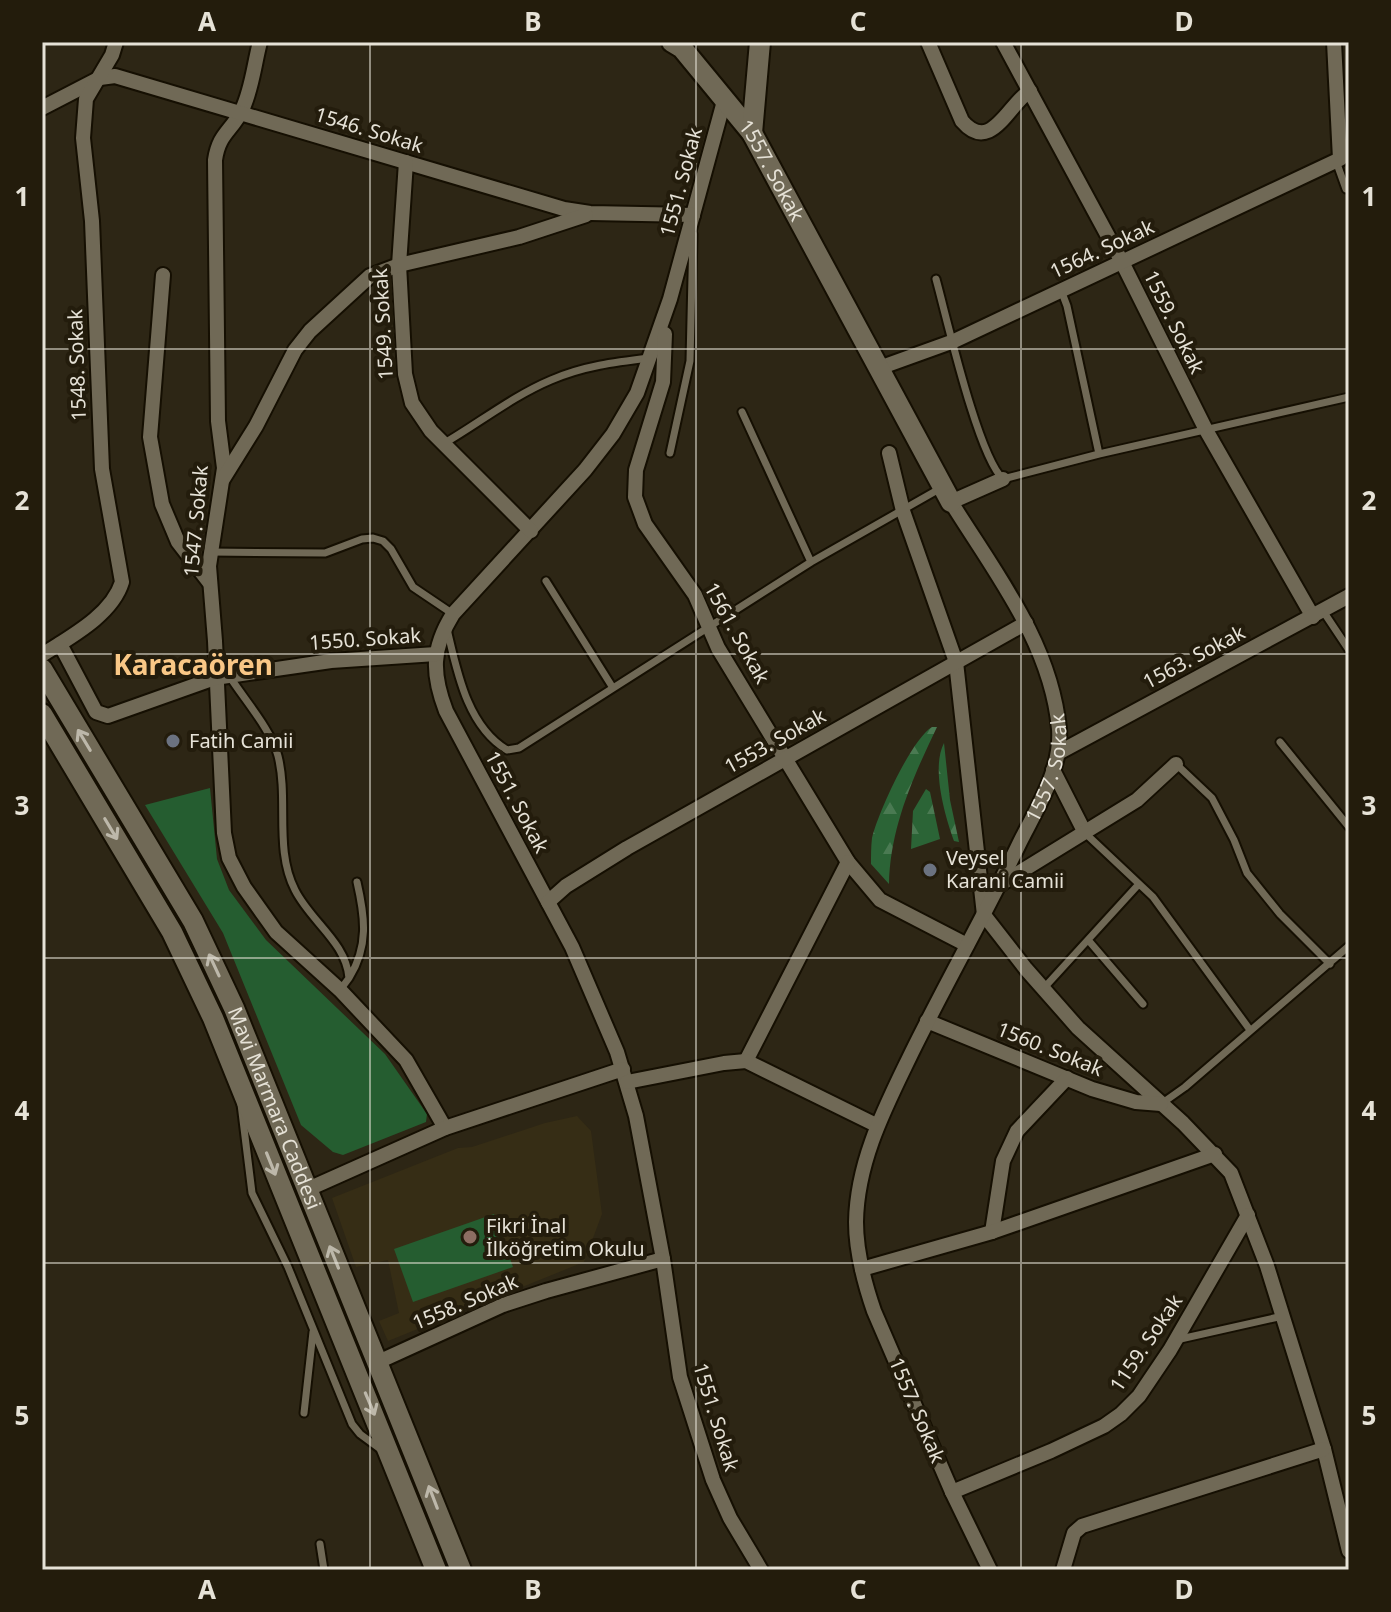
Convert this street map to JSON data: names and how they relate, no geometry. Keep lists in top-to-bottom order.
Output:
{
  "streets": {
    "street": [
      "1546. Sokak",
      "1557. Sokak",
      "1551. Sokak",
      "1564. Sokak",
      "1559. Sokak",
      "1549. Sokak",
      "1548. Sokak",
      "1547. Sokak",
      "1561. Sokak",
      "1550. Sokak",
      "1563. Sokak",
      "1553. Sokak",
      "1560. Sokak",
      "Mavi Marmara Caddesi",
      "1558. Sokak",
      "1159. Sokak"
    ]
  },
  "crossings": [
    ["1546. Sokak", "1551. Sokak"],
    ["1546. Sokak", "1549. Sokak"],
    ["1546. Sokak", "1548. Sokak"],
    ["1546. Sokak", "1547. Sokak"],
    ["1557. Sokak", "1551. Sokak"],
    ["1557. Sokak", "1564. Sokak"],
    ["1557. Sokak", "1561. Sokak"],
    ["1557. Sokak", "1563. Sokak"],
    ["1557. Sokak", "1553. Sokak"],
    ["1557. Sokak", "1560. Sokak"],
    ["1557. Sokak", "1159. Sokak"],
    ["1551. Sokak", "1549. Sokak"],
    ["1551. Sokak", "1561. Sokak"],
    ["1551. Sokak", "1550. Sokak"],
    ["1551. Sokak", "1553. Sokak"],
    ["1551. Sokak", "1558. Sokak"],
    ["1564. Sokak", "1559. Sokak"],
    ["1559. Sokak", "1563. Sokak"],
    ["1548. Sokak", "1550. Sokak"],
    ["1547. Sokak", "1550. Sokak"],
    ["1561. Sokak", "1553. Sokak"],
    ["Mavi Marmara Caddesi", "1558. Sokak"]
  ],
  "districts": ["Karacaören"],
  "places": ["Fatih Camii", "Veysel Karani Camii", "Fikri İnal İlköğretim Okulu"],
  "grid": {
    "columns": [
      "A",
      "B",
      "C",
      "D"
    ],
    "rows": [
      "1",
      "2",
      "3",
      "4",
      "5"
    ]
  }
}
